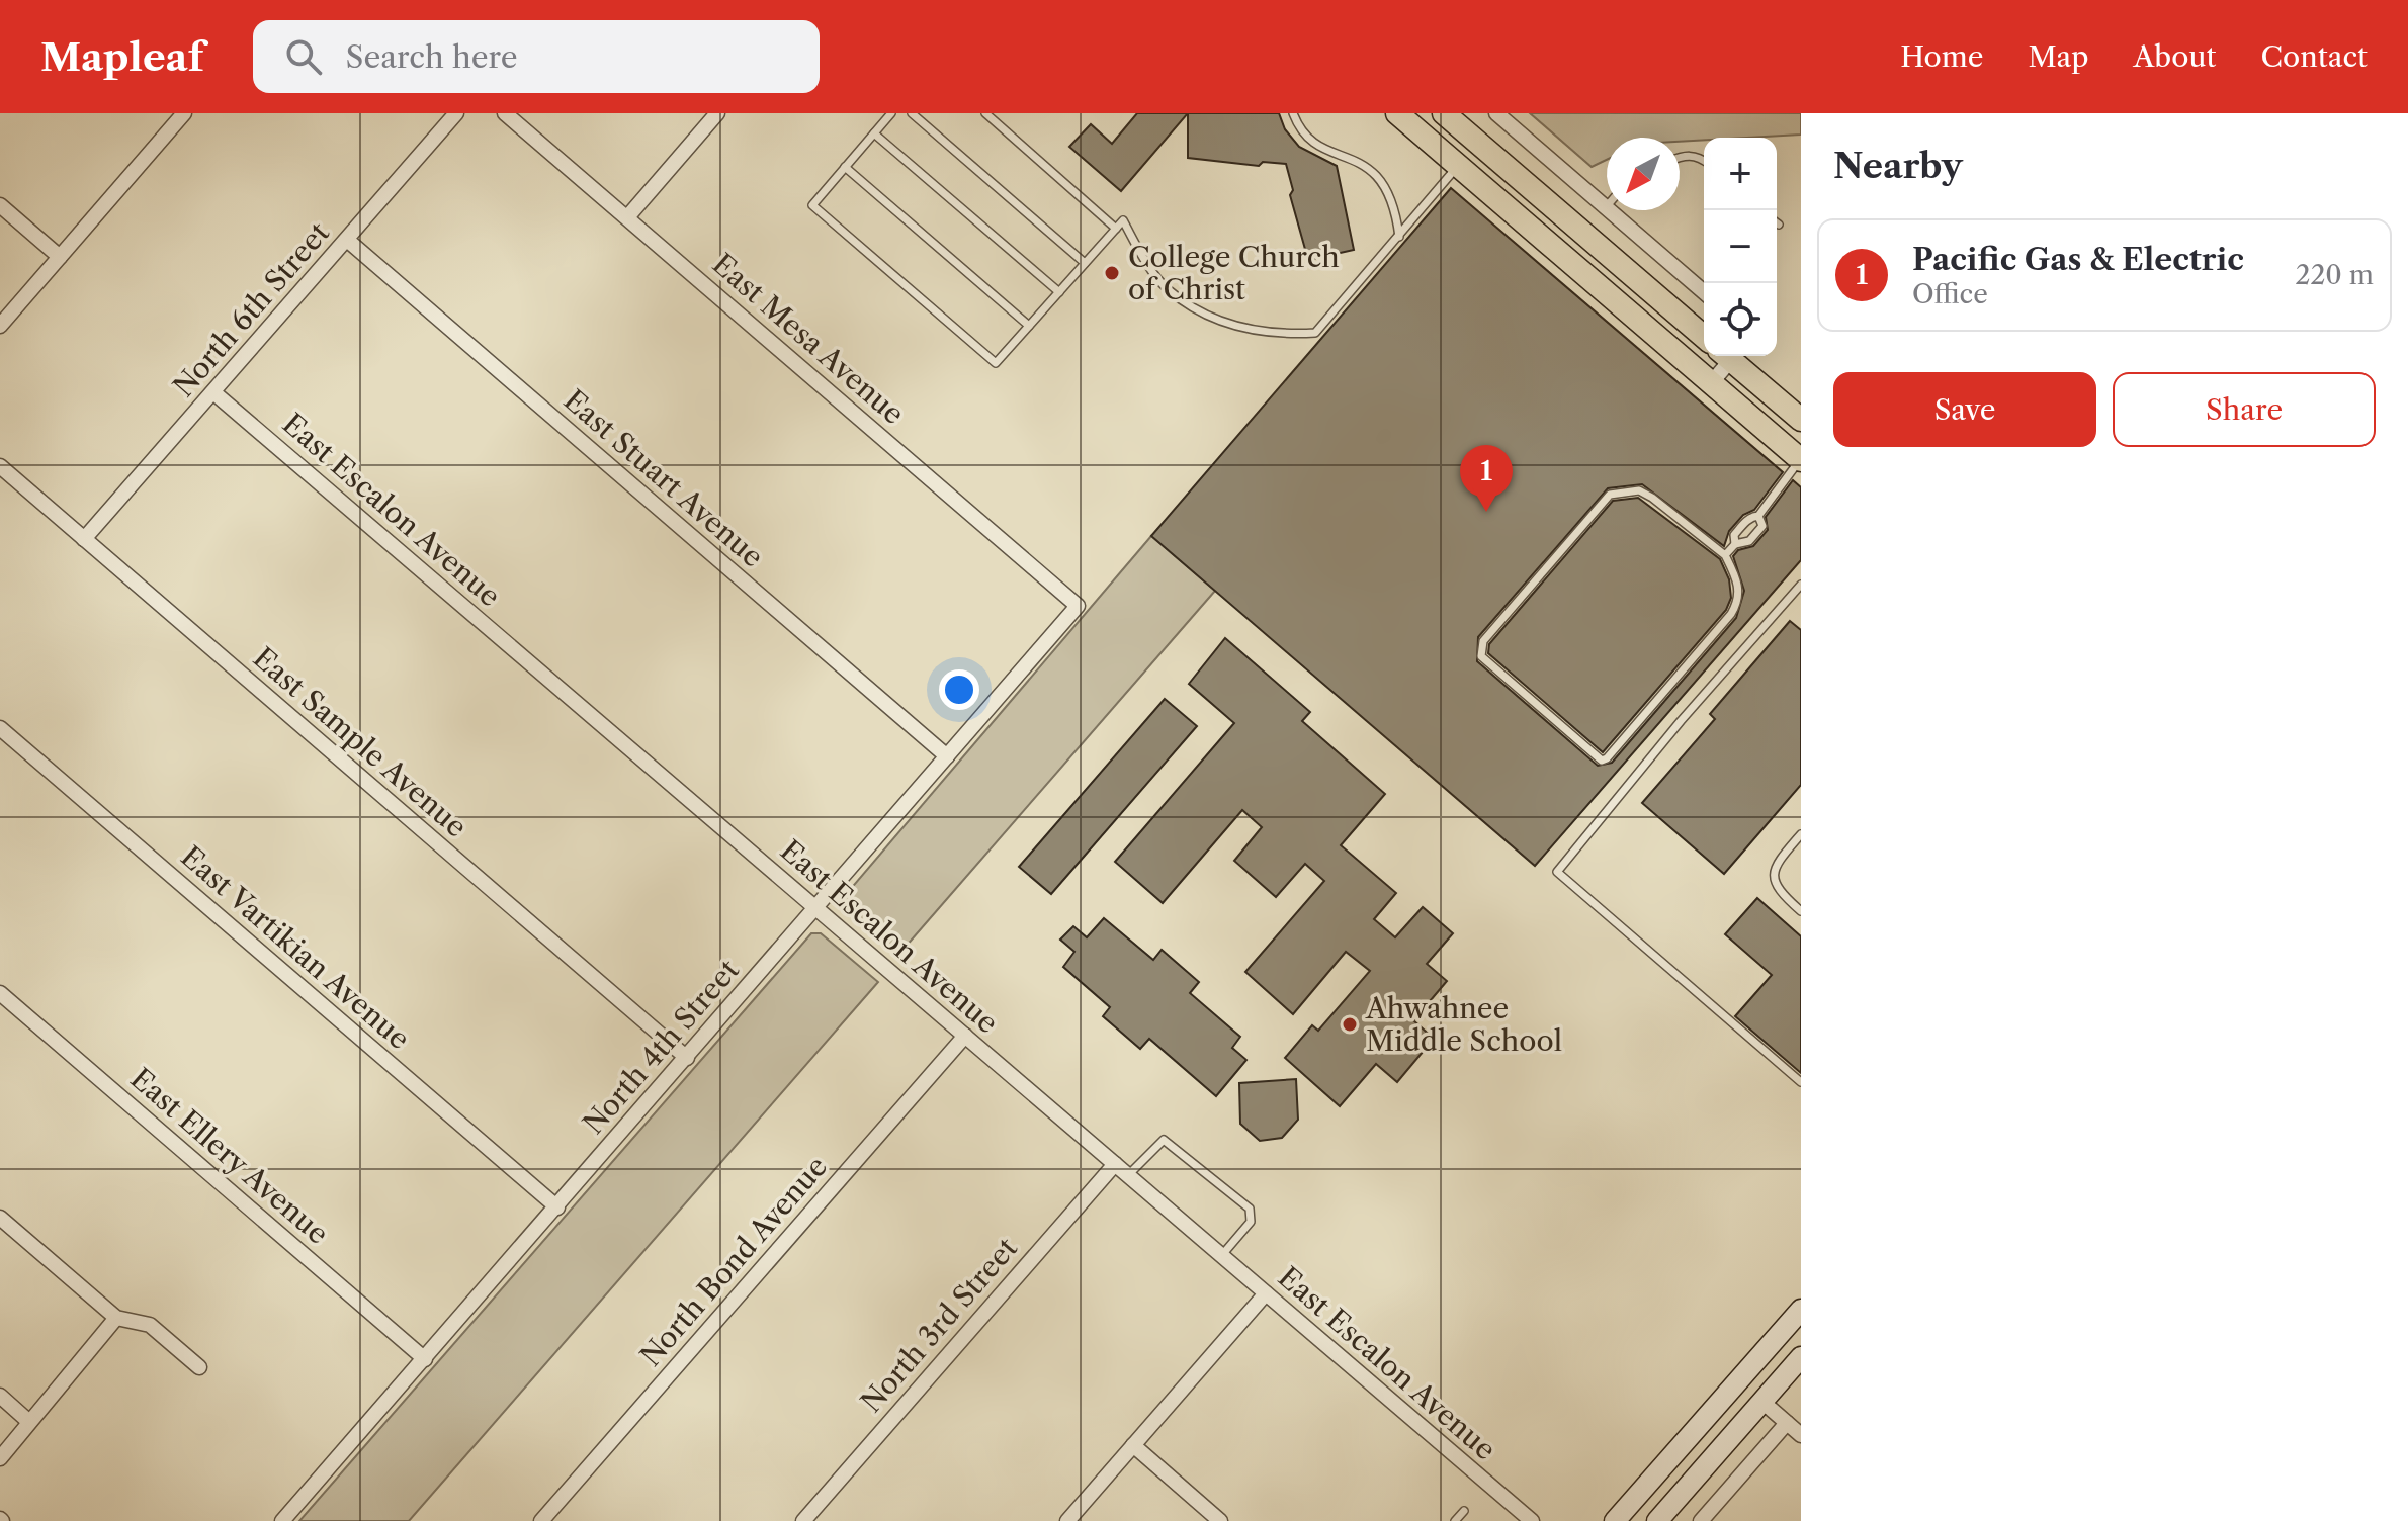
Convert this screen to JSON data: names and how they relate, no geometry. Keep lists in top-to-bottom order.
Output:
{
  "streets": {
    "street": [
      "North 6th Street",
      "East Mesa Avenue",
      "East Stuart Avenue",
      "East Escalon Avenue",
      "East Sample Avenue",
      "East Vartikian Avenue",
      "North 4th Street",
      "East Ellery Avenue",
      "North Bond Avenue",
      "North 3rd Street"
    ]
  },
  "crossings": [
    ["North 6th Street", "East Stuart Avenue"],
    ["North 6th Street", "East Escalon Avenue"],
    ["North 6th Street", "East Sample Avenue"],
    ["East Mesa Avenue", "North 4th Street"],
    ["East Stuart Avenue", "North 4th Street"],
    ["East Escalon Avenue", "North 4th Street"],
    ["East Escalon Avenue", "North Bond Avenue"],
    ["East Escalon Avenue", "North 3rd Street"],
    ["East Sample Avenue", "North 4th Street"],
    ["East Vartikian Avenue", "North 4th Street"],
    ["North 4th Street", "East Ellery Avenue"]
  ],
  "places": ["College Church of Christ", "Ahwahnee Middle School"],
  "north": "bottom left",
  "page": {
    "header": "Mapleaf",
    "search": "Search here",
    "nav": [
      "Home",
      "Map",
      "About",
      "Contact"
    ],
    "heading": "Nearby",
    "map_buttons": ["+", "−"],
    "list": [
      {
        "mark": "1",
        "name": "Pacific Gas & Electric",
        "note": "Office",
        "value": "220 m"
      }
    ],
    "buttons": ["Save", "Share"],
    "pins": "1"
  }
}
